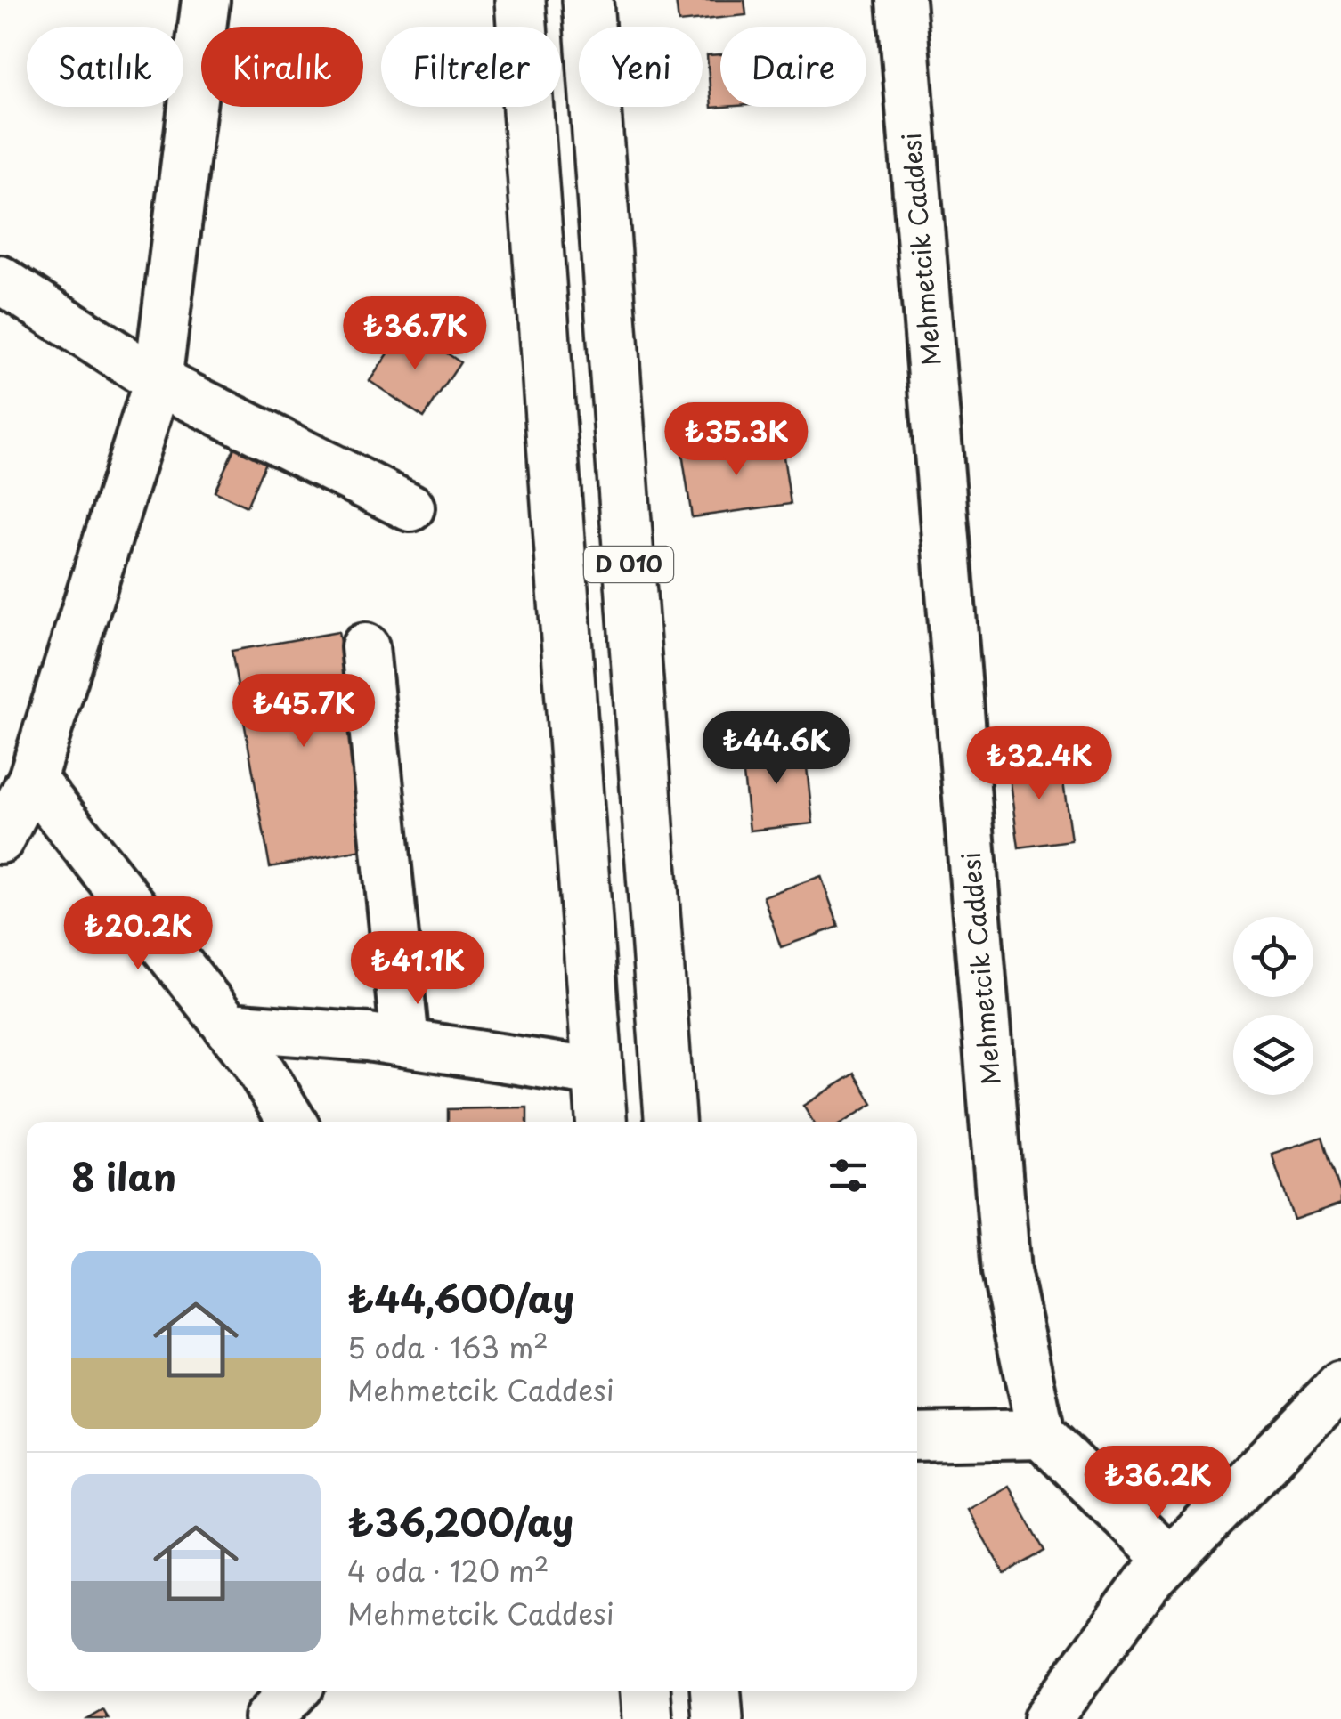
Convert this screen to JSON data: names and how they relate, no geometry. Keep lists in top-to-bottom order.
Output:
{
  "streets": {
    "highway": ["D 010"],
    "street": ["Mehmetcik Caddesi"]
  },
  "page": {
    "chip": [
      "Satılık",
      "Kiralık",
      "Filtreler",
      "Yeni",
      "Daire"
    ],
    "price": [
      "₺36.7K",
      "₺35.3K",
      "₺45.7K",
      "₺44.6K",
      "₺32.4K",
      "₺20.2K",
      "₺41.1K",
      "₺36.2K"
    ],
    "heading": "8 ilan",
    "list": [
      {
        "name": "₺44,600/ay",
        "note": "5 oda · 163 m² · Mehmetcik Caddesi"
      },
      {
        "name": "₺36,200/ay",
        "note": "4 oda · 120 m² · Mehmetcik Caddesi"
      }
    ]
  }
}
